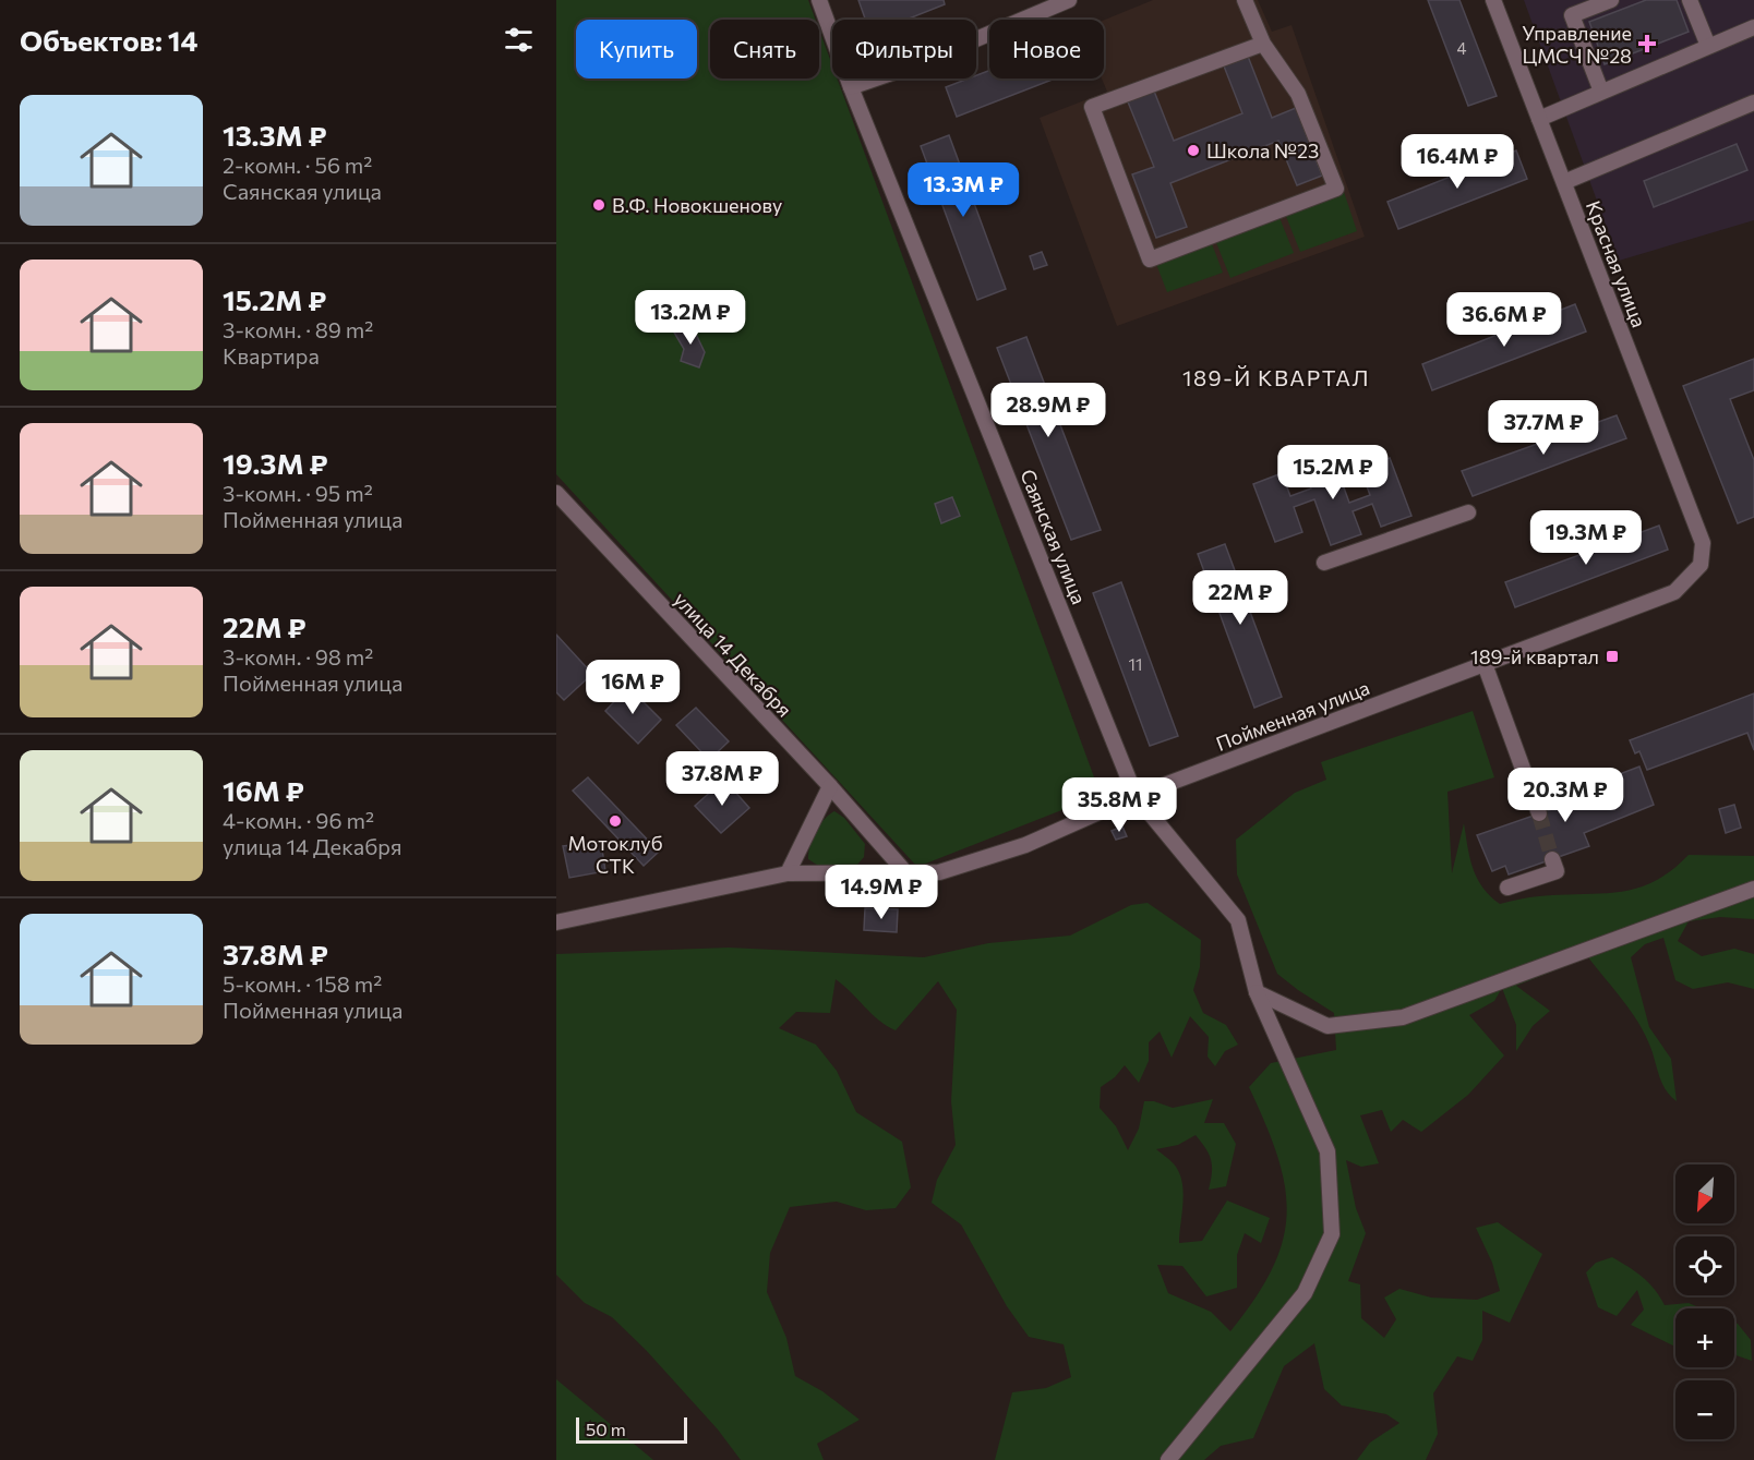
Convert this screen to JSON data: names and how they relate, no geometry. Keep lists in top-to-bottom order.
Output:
{
  "streets": {
    "street": [
      "Красная улица",
      "Саянская улица",
      "улица 14 Декабря",
      "Пойменная улица"
    ]
  },
  "crossings": [
    ["Красная улица", "Пойменная улица"],
    ["Саянская улица", "Пойменная улица"],
    ["улица 14 Декабря", "Пойменная улица"]
  ],
  "districts": ["189-Й КВАРТАЛ"],
  "places": {
    "health": ["Управление ЦМСЧ №28"],
    "other": ["Школа №23", "В.Ф. Новокшенову", "Мотоклуб СТК"],
    "transit": ["189-й квартал"]
  },
  "house_numbers": ["4", "11"],
  "scale_bar": "50 m",
  "north": "bottom left",
  "page": {
    "heading": "Объектов: 14",
    "chip": [
      "Купить",
      "Снять",
      "Фильтры",
      "Новое"
    ],
    "list": [
      {
        "name": "13.3M ₽",
        "note": "2-комн. · 56 m² · Саянская улица"
      },
      {
        "name": "15.2M ₽",
        "note": "3-комн. · 89 m² · Квартира"
      },
      {
        "name": "19.3M ₽",
        "note": "3-комн. · 95 m² · Пойменная улица"
      },
      {
        "name": "22M ₽",
        "note": "3-комн. · 98 m² · Пойменная улица"
      },
      {
        "name": "16M ₽",
        "note": "4-комн. · 96 m² · улица 14 Декабря"
      },
      {
        "name": "37.8M ₽",
        "note": "5-комн. · 158 m² · Пойменная улица"
      }
    ],
    "price": [
      "16.4M ₽",
      "13.3M ₽",
      "13.2M ₽",
      "36.6M ₽",
      "28.9M ₽",
      "37.7M ₽",
      "15.2M ₽",
      "19.3M ₽",
      "22M ₽",
      "16M ₽",
      "37.8M ₽",
      "20.3M ₽",
      "35.8M ₽",
      "14.9M ₽"
    ],
    "map_buttons": ["+", "−"],
    "scale": "50 m"
  }
}
